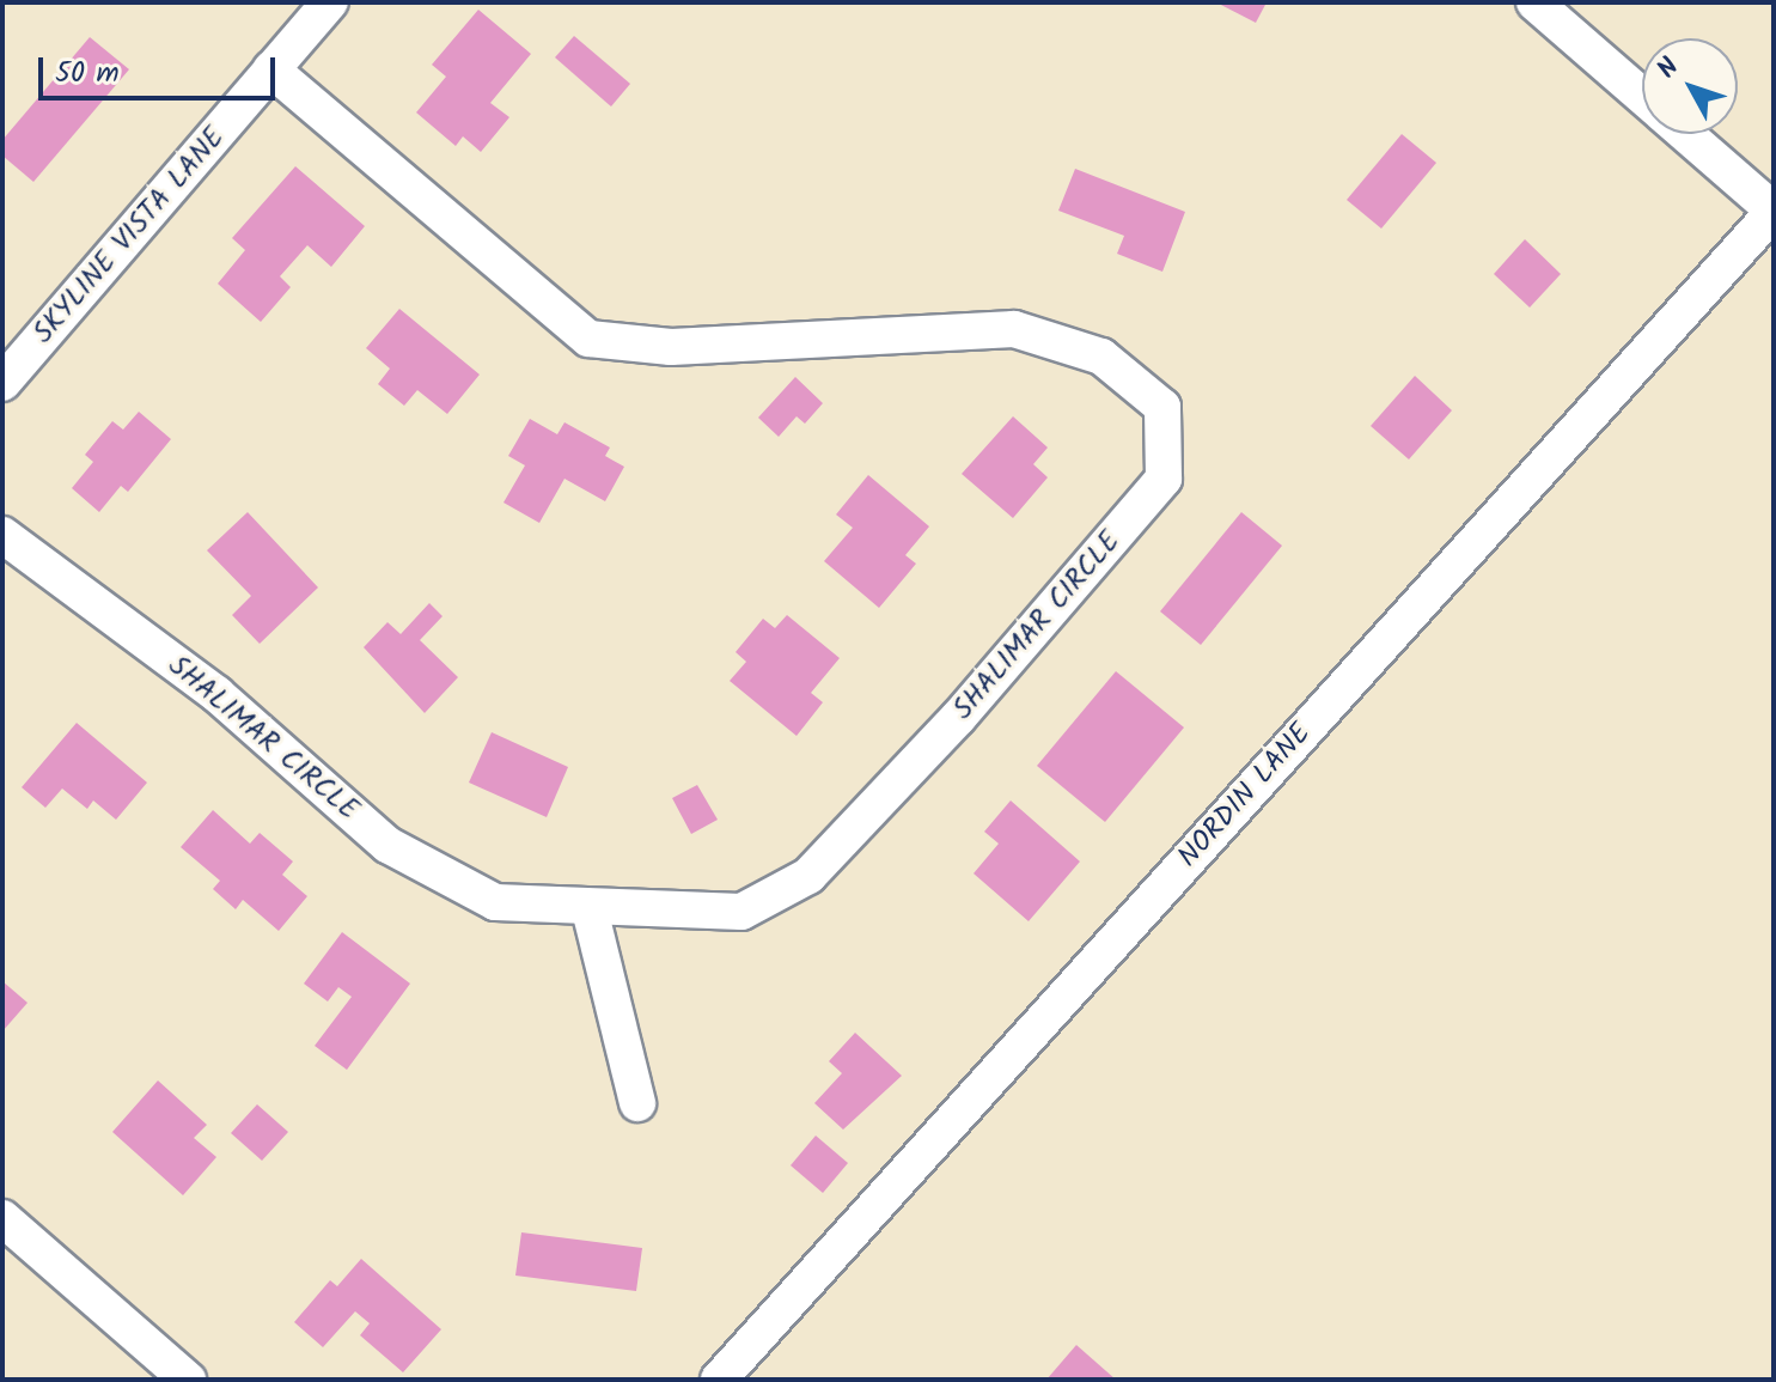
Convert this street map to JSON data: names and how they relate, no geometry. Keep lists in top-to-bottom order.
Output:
{
  "streets": {
    "street": ["SKYLINE VISTA LANE", "SHALIMAR CIRCLE", "NORDIN LANE"]
  },
  "crossings": [
    ["SKYLINE VISTA LANE", "SHALIMAR CIRCLE"]
  ],
  "scale_bar": "50 m",
  "north": "top left"
}
